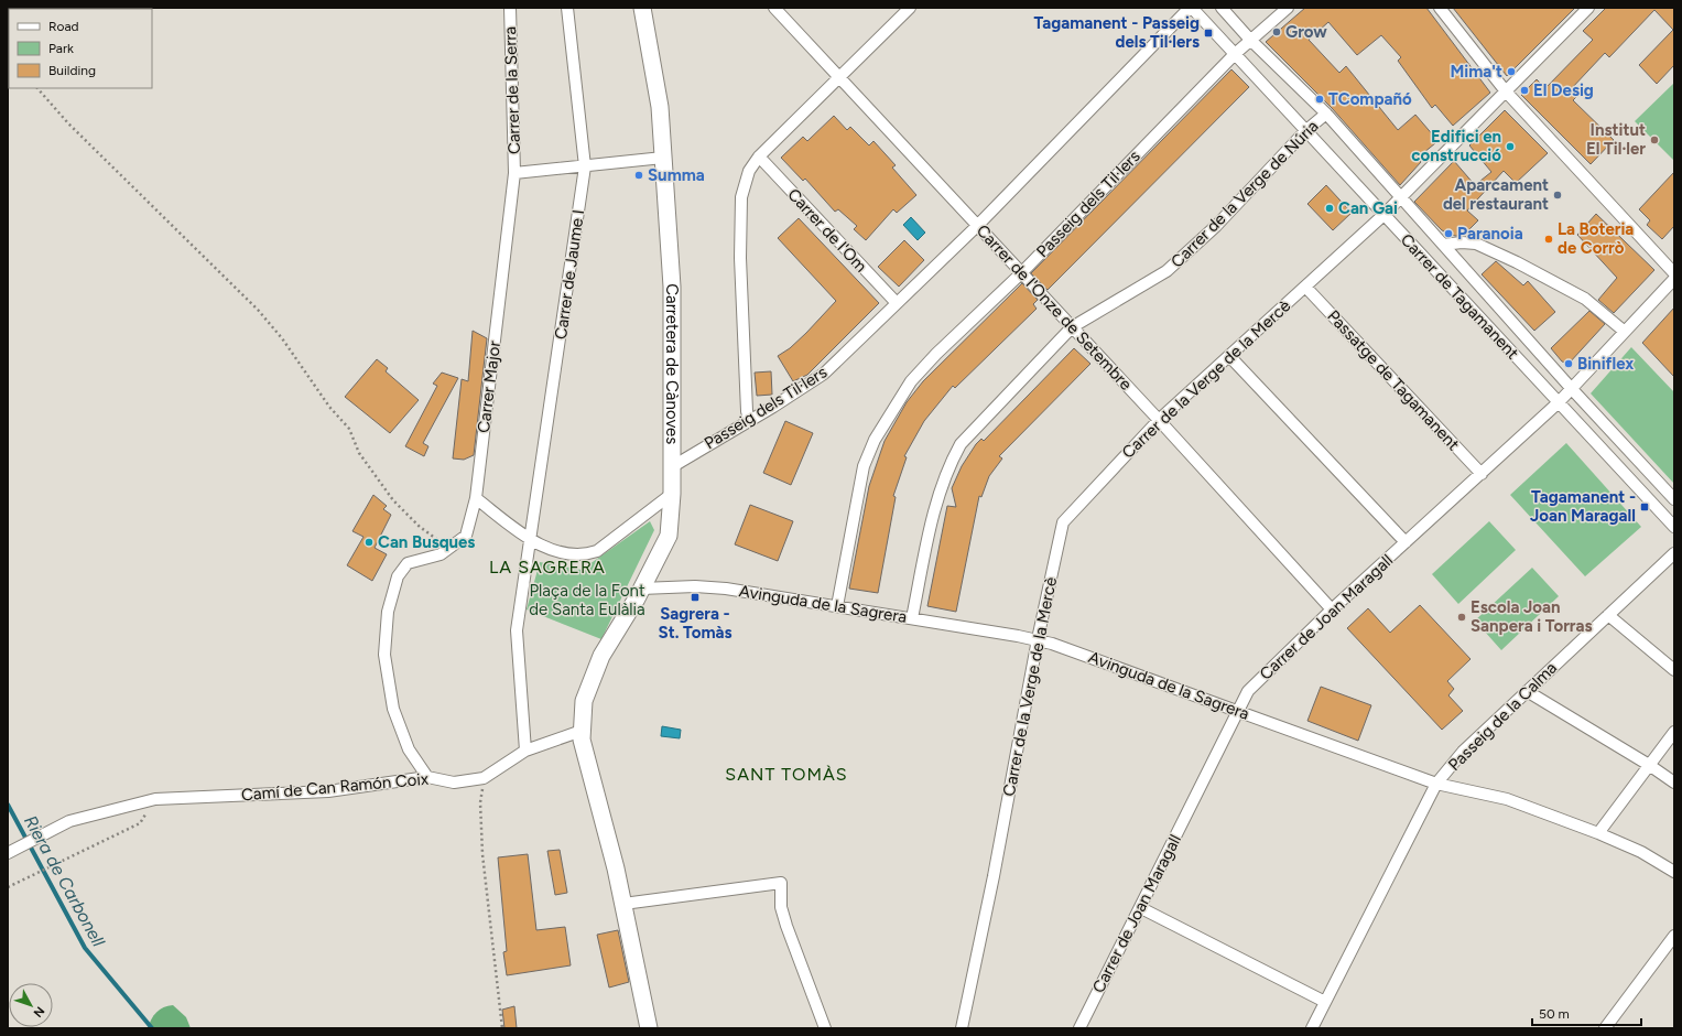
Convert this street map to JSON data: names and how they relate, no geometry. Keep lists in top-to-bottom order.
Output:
{
  "streets": {
    "street": [
      "Carrer de la Serra",
      "Carrer de la Verge de Núria",
      "Passeig dels Til·lers",
      "Carrer de l'Om",
      "Carrer de Jaume I",
      "Carrer de Tagamanent",
      "Carrer de l'Onze de Setembre",
      "Carretera de Cànoves",
      "Carrer de la Verge de la Mercè",
      "Passatge de Tagamanent",
      "Carrer Major",
      "Avinguda de la Sagrera",
      "Carrer de Joan Maragall",
      "Passeig de la Calma",
      "Camí de Can Ramón Coix"
    ]
  },
  "crossings": [
    ["Carrer de la Serra", "Carrer Major"],
    ["Carrer de la Verge de Núria", "Carrer de Tagamanent"],
    ["Carrer de la Verge de Núria", "Carrer de l'Onze de Setembre"],
    ["Carrer de la Verge de Núria", "Avinguda de la Sagrera"],
    ["Passeig dels Til·lers", "Carrer de l'Om"],
    ["Passeig dels Til·lers", "Carrer de Tagamanent"],
    ["Passeig dels Til·lers", "Carrer de l'Onze de Setembre"],
    ["Passeig dels Til·lers", "Carretera de Cànoves"],
    ["Passeig dels Til·lers", "Avinguda de la Sagrera"],
    ["Carrer de Jaume I", "Camí de Can Ramón Coix"],
    ["Carrer de Tagamanent", "Carrer de la Verge de la Mercè"],
    ["Carrer de Tagamanent", "Carrer de Joan Maragall"],
    ["Carrer de l'Onze de Setembre", "Carrer de la Verge de la Mercè"],
    ["Carrer de l'Onze de Setembre", "Carrer de Joan Maragall"],
    ["Carretera de Cànoves", "Avinguda de la Sagrera"],
    ["Carretera de Cànoves", "Camí de Can Ramón Coix"],
    ["Carrer de la Verge de la Mercè", "Passatge de Tagamanent"],
    ["Carrer de la Verge de la Mercè", "Avinguda de la Sagrera"],
    ["Passatge de Tagamanent", "Carrer de Joan Maragall"],
    ["Carrer Major", "Camí de Can Ramón Coix"],
    ["Avinguda de la Sagrera", "Carrer de Joan Maragall"],
    ["Avinguda de la Sagrera", "Passeig de la Calma"]
  ],
  "districts": ["LA SAGRERA", "SANT TOMÀS"],
  "water": ["Riera de Carbonell"],
  "parks": ["Plaça de la Font de Santa Eulàlia"],
  "places": {
    "other": [
      "Grow",
      "Mima't",
      "El Desig",
      "TCompañó",
      "Institut El Til·ler",
      "Edifici en construcció",
      "Summa",
      "Aparcament del restaurant",
      "Can Gai",
      "Paranoia",
      "La Boteria de Corrò",
      "Biniflex",
      "Can Busques",
      "Escola Joan Sanpera i Torras"
    ],
    "transit": ["Tagamanent - Passeig dels Til·lers", "Tagamanent - Joan Maragall", "Sagrera - St. Tomàs"]
  },
  "legend": ["Road", "Park", "Building"],
  "scale_bar": "50 m",
  "north": "bottom right"
}
